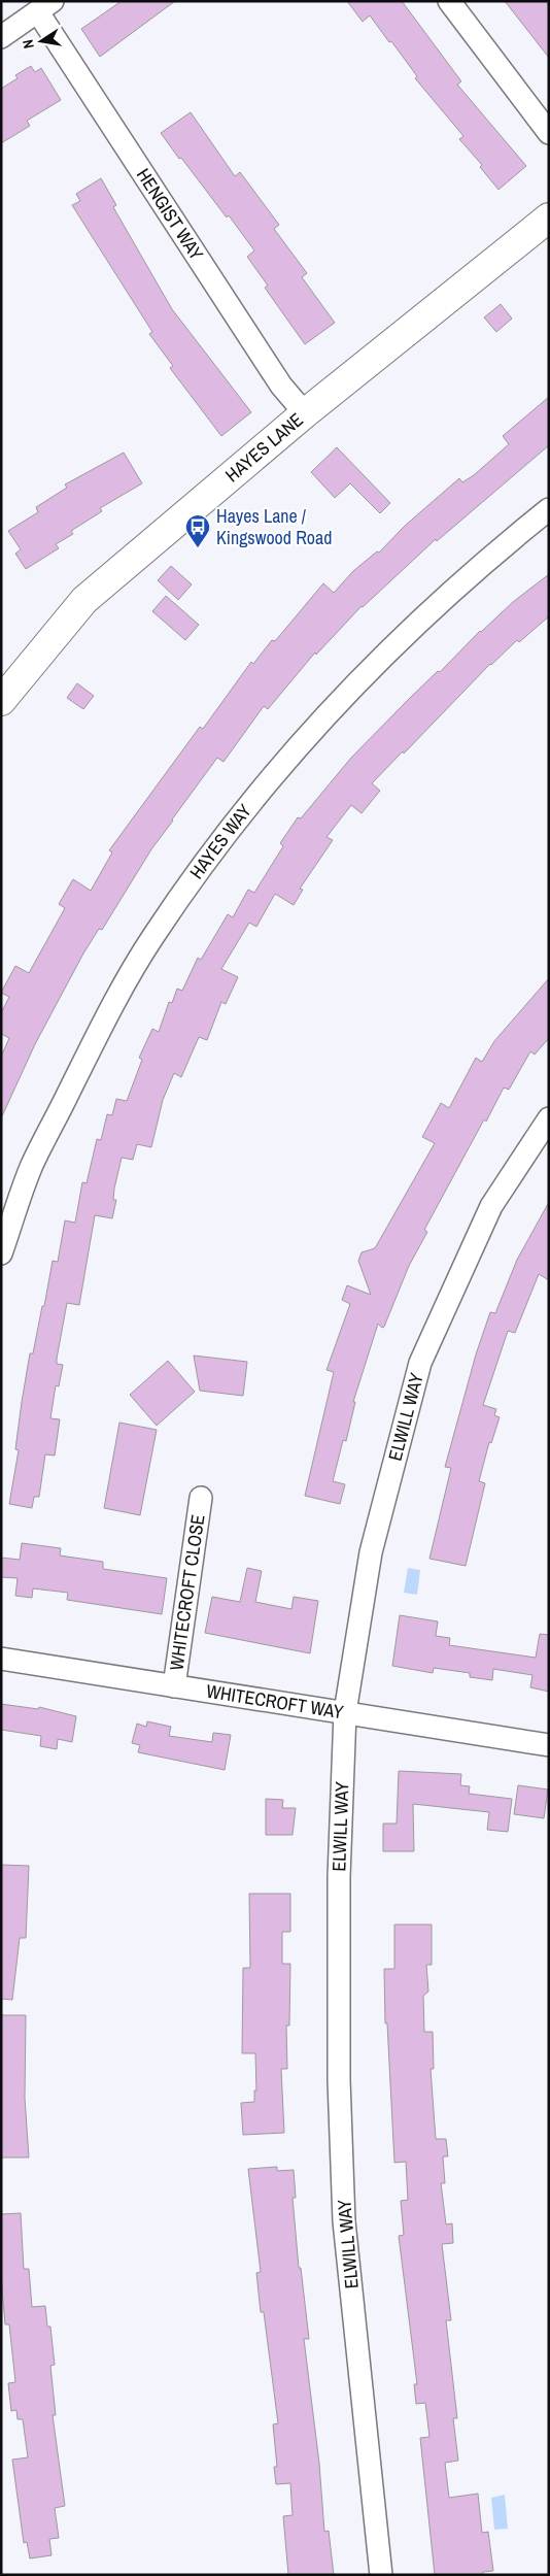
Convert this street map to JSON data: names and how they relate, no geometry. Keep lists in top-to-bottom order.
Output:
{
  "streets": {
    "main road": ["HAYES LANE"],
    "street": [
      "HENGIST WAY",
      "HAYES WAY",
      "ELWILL WAY",
      "WHITECROFT CLOSE",
      "WHITECROFT WAY"
    ]
  },
  "crossings": [
    ["HENGIST WAY", "HAYES LANE"],
    ["ELWILL WAY", "WHITECROFT WAY"],
    ["WHITECROFT CLOSE", "WHITECROFT WAY"]
  ],
  "places": {
    "bus stop": ["Hayes Lane / Kingswood Road"]
  },
  "north": "left"
}
